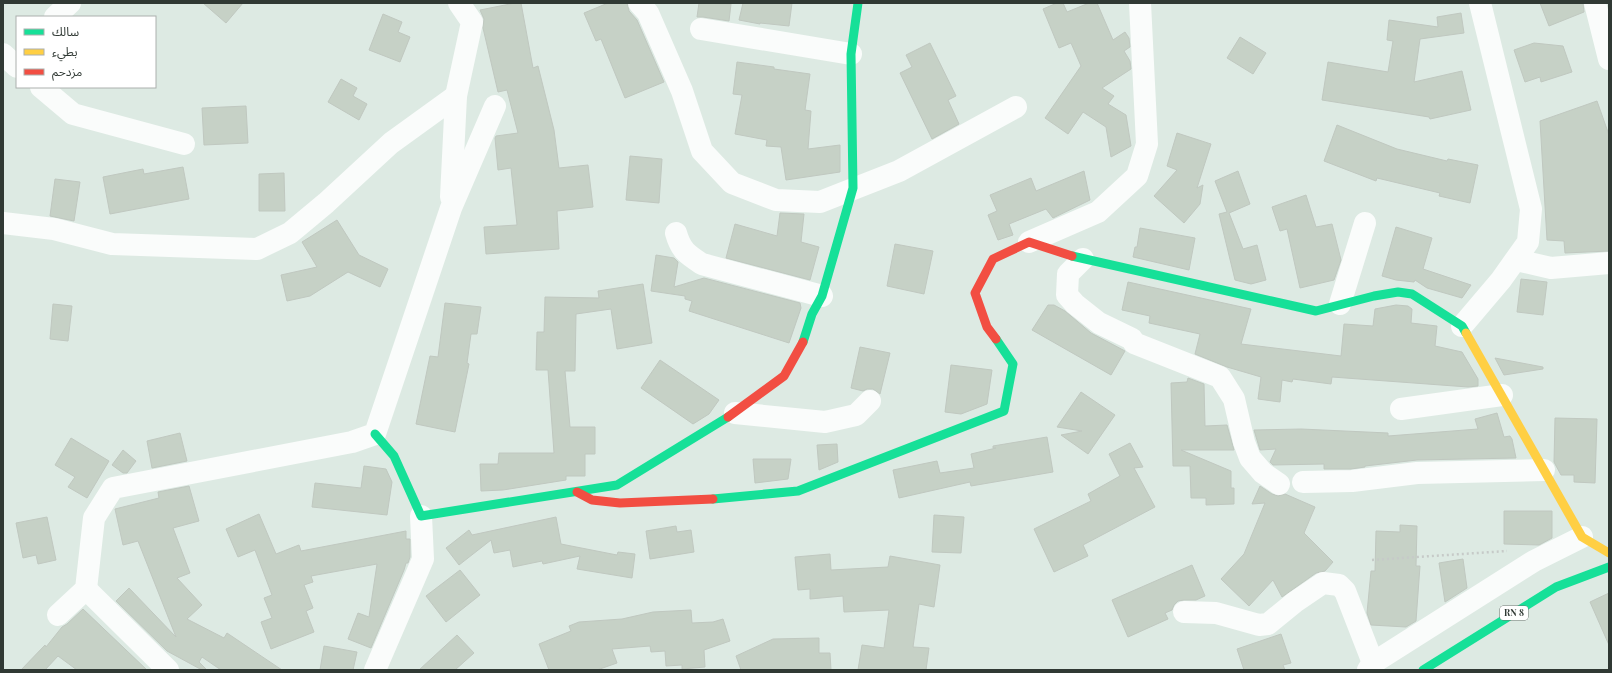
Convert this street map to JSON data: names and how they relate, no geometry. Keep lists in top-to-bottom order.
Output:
{
  "streets": {
    "street": ["RN 8"]
  },
  "legend": ["سالك", "بطيء", "مزدحم"]
}
